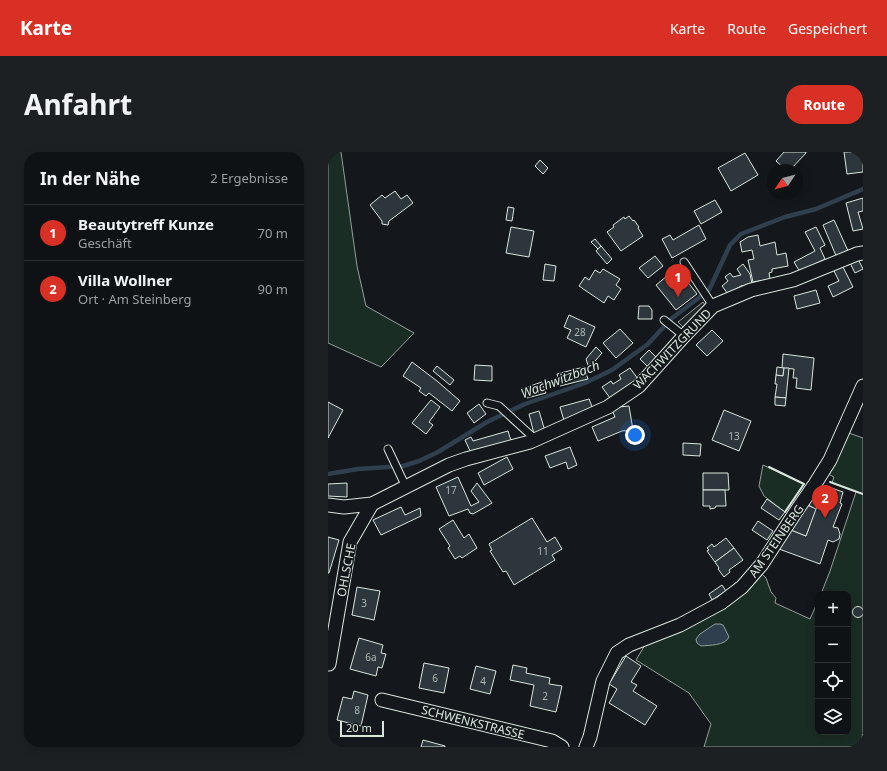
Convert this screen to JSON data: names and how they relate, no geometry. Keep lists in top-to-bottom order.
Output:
{
  "streets": {
    "street": [
      "WACHWITZGRUND",
      "AM STEINBERG",
      "OHLSCHE",
      "SCHWENKSTRASSE"
    ]
  },
  "crossings": [
    ["WACHWITZGRUND", "OHLSCHE"]
  ],
  "water": ["Wachwitzbach"],
  "house_numbers": [
    "28",
    "13",
    "17",
    "11",
    "3",
    "6a",
    "6",
    "4",
    "2",
    "8"
  ],
  "scale_bar": "20 m",
  "north": "bottom left",
  "page": {
    "header": "Karte",
    "nav": ["Karte", "Route", "Gespeichert"],
    "title": "Anfahrt",
    "buttons": "Route",
    "heading": ["In der Nähe", "2 Ergebnisse"],
    "list": [
      {
        "mark": "1",
        "name": "Beautytreff Kunze",
        "note": "Geschäft",
        "value": "70 m"
      },
      {
        "mark": "2",
        "name": "Villa Wollner",
        "note": "Ort · Am Steinberg",
        "value": "90 m"
      }
    ],
    "pins": ["1", "2"],
    "map_buttons": ["+", "−"],
    "scale": "20 m"
  }
}
